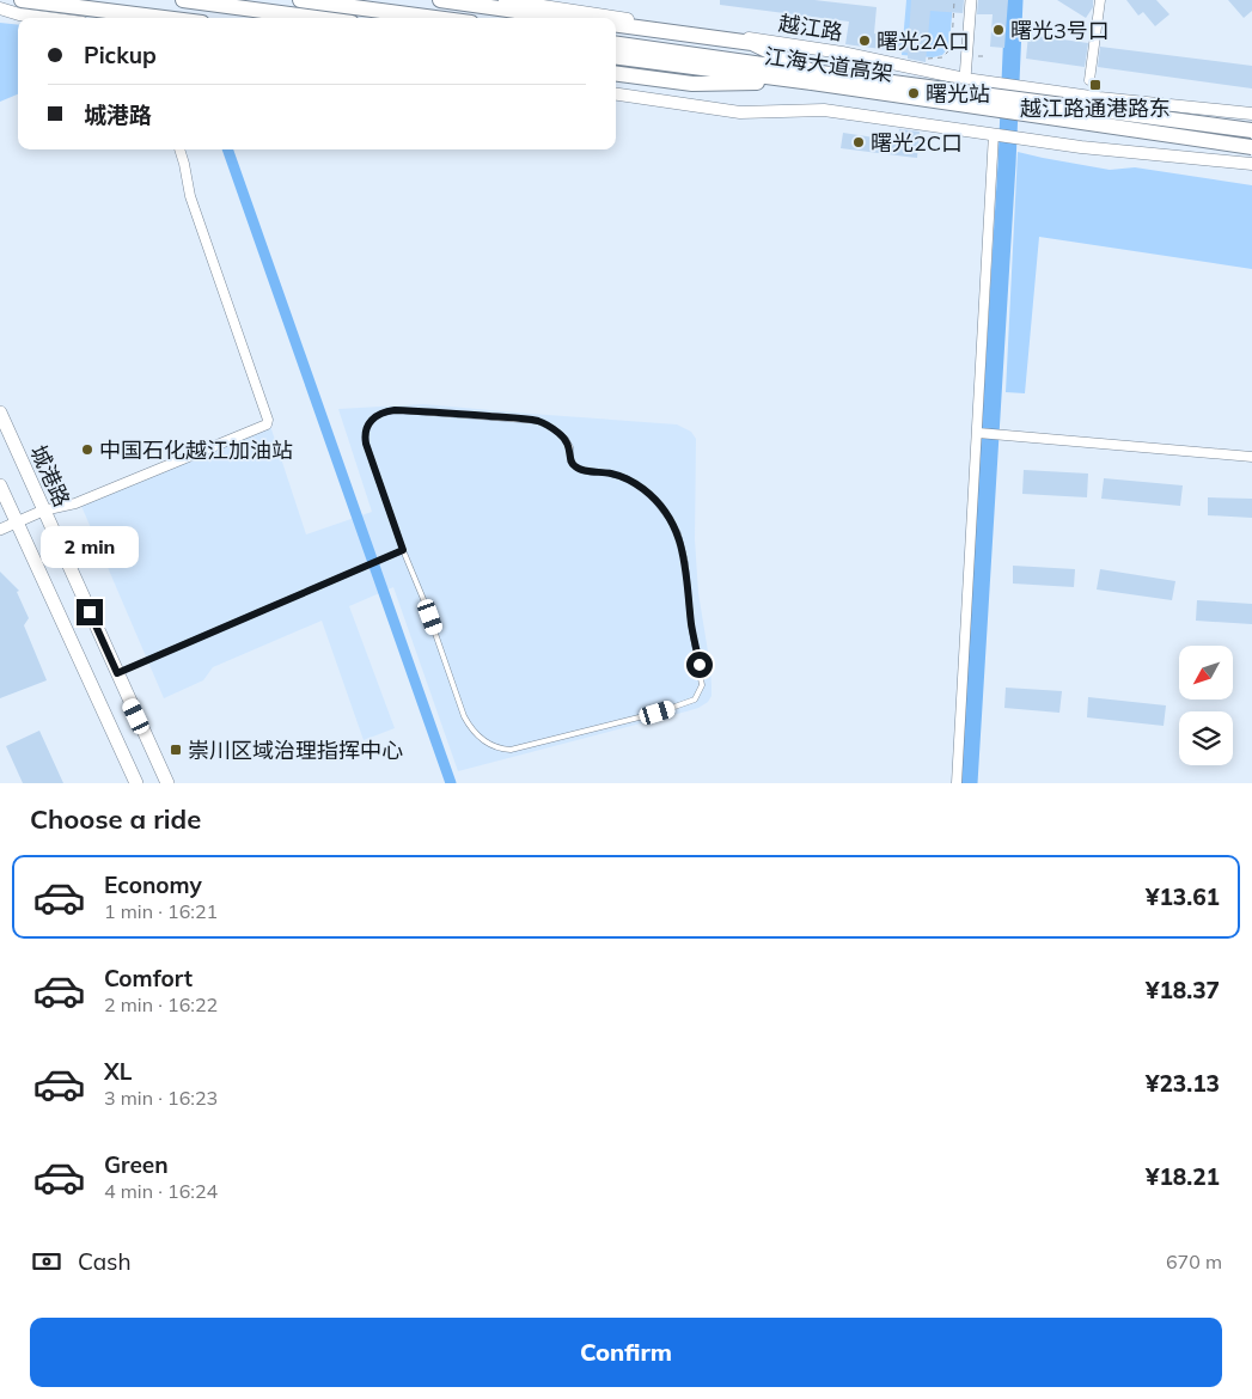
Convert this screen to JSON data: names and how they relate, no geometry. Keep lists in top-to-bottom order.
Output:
{
  "streets": {
    "highway": ["江海大道高架"],
    "main road": ["越江路", "城港路"]
  },
  "places": {
    "other": [
      "曙光3号口",
      "曙光2A口",
      "曙光站",
      "曙光2C口",
      "中国石化越江加油站"
    ],
    "transit": ["越江路通港路东", "崇川区域治理指挥中心"]
  },
  "north": "bottom left",
  "page": {
    "banner": ["Pickup", "城港路"],
    "bubble": "2 min",
    "heading": "Choose a ride",
    "list": [
      {
        "name": "Economy",
        "note": "1 min · 16:21",
        "value": "¥13.61"
      },
      {
        "name": "Comfort",
        "note": "2 min · 16:22",
        "value": "¥18.37"
      },
      {
        "name": "XL",
        "note": "3 min · 16:23",
        "value": "¥23.13"
      },
      {
        "name": "Green",
        "note": "4 min · 16:24",
        "value": "¥18.21"
      }
    ],
    "pay": ["Cash", "670 m"],
    "buttons": "Confirm"
  }
}
